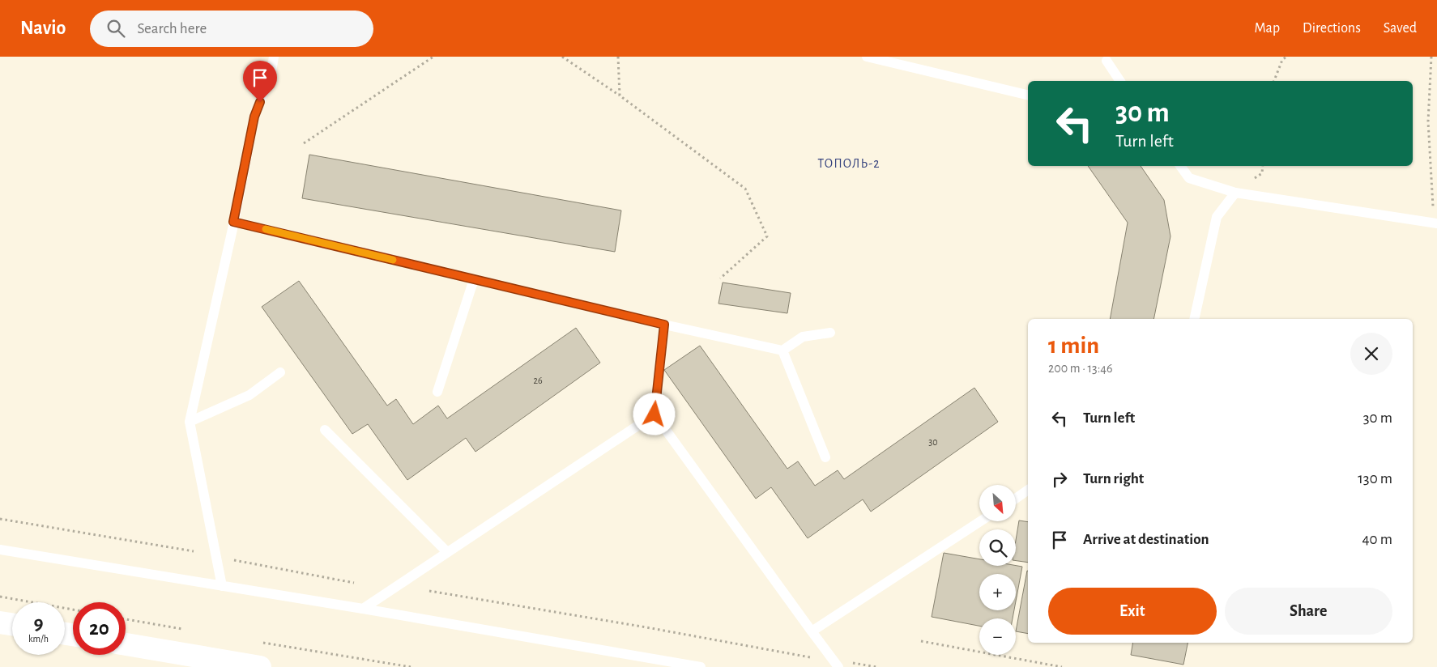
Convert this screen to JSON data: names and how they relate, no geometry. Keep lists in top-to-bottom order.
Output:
{
  "districts": ["ТОПОЛЬ-2"],
  "house_numbers": ["26", "30"],
  "north": "bottom right",
  "page": {
    "header": "Navio",
    "search": "Search here",
    "nav": ["Map", "Directions", "Saved"],
    "turn": ["30 m", "Turn left"],
    "heading": ["1 min", "200 m · 13:46"],
    "list": [
      {
        "name": "Turn left",
        "value": "30 m"
      },
      {
        "name": "Turn right",
        "value": "130 m"
      },
      {
        "name": "Arrive at destination",
        "value": "40 m"
      }
    ],
    "map_buttons": ["+", "−"],
    "buttons": ["Exit", "Share"],
    "speed": "9 km/h",
    "limit": "20"
  }
}
